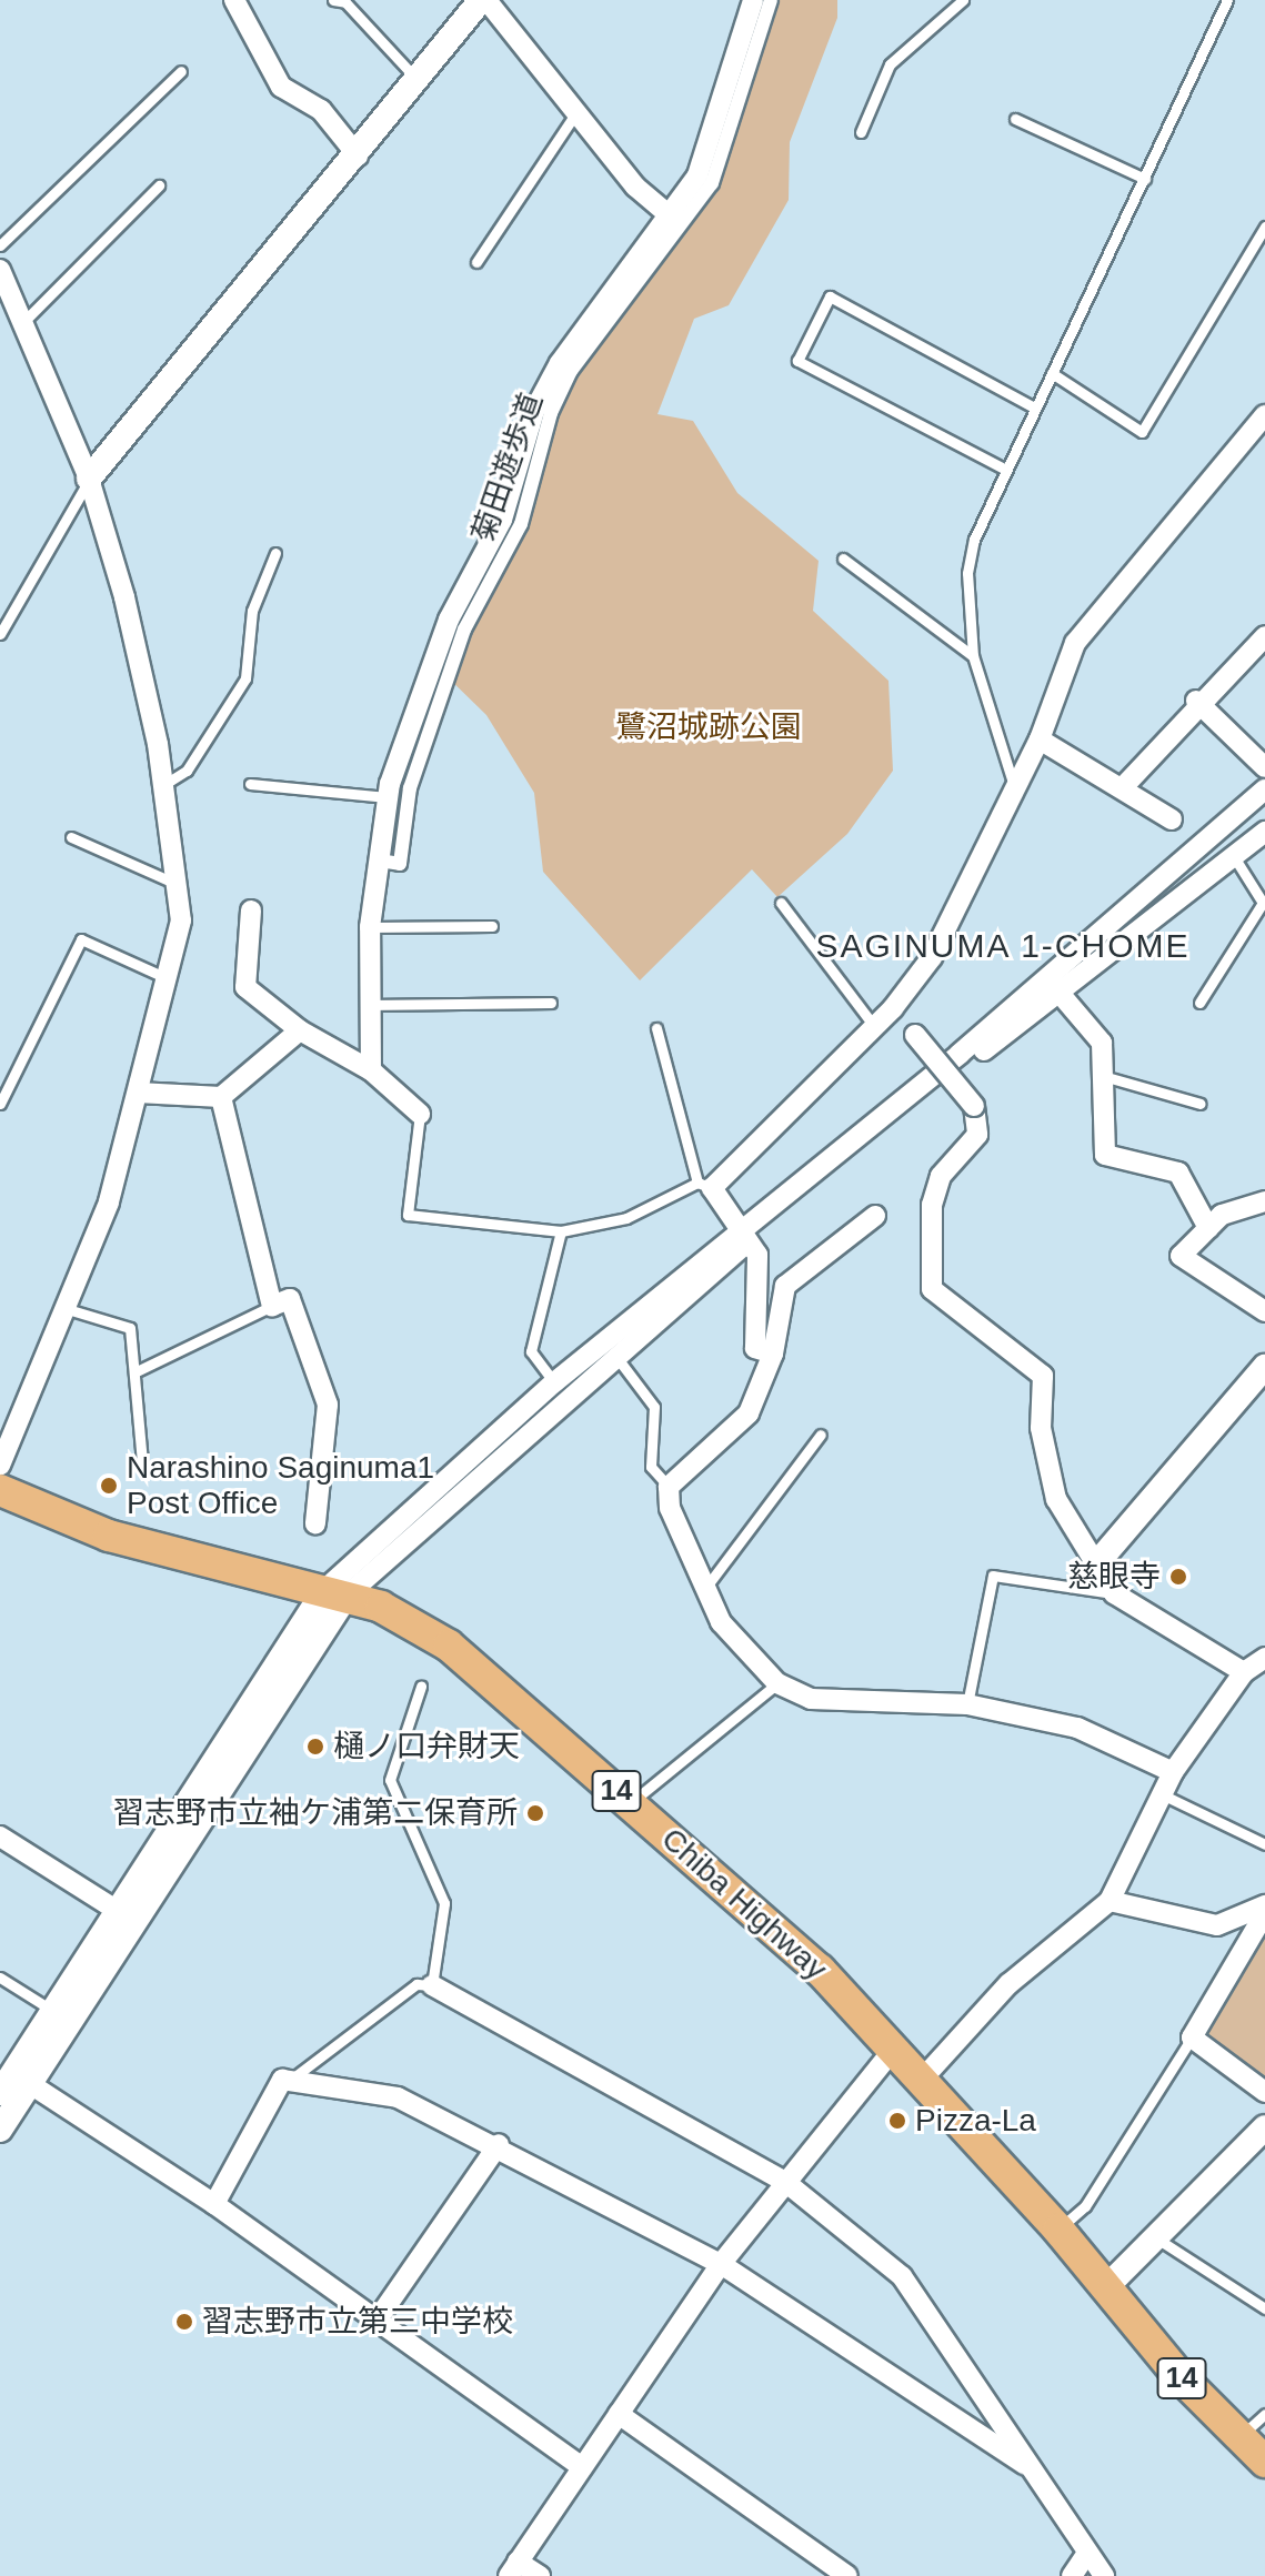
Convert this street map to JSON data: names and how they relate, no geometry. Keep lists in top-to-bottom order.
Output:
{
  "streets": {
    "highway": ["14", "Chiba Highway"],
    "street": ["菊田遊歩道"]
  },
  "districts": ["SAGINUMA 1-CHOME"],
  "parks": ["鷺沼城跡公園"],
  "places": [
    "Narashino Saginuma1 Post Office",
    "慈眼寺",
    "樋ノ口弁財天",
    "習志野市立袖ケ浦第二保育所",
    "Pizza-La",
    "習志野市立第三中学校"
  ]
}
